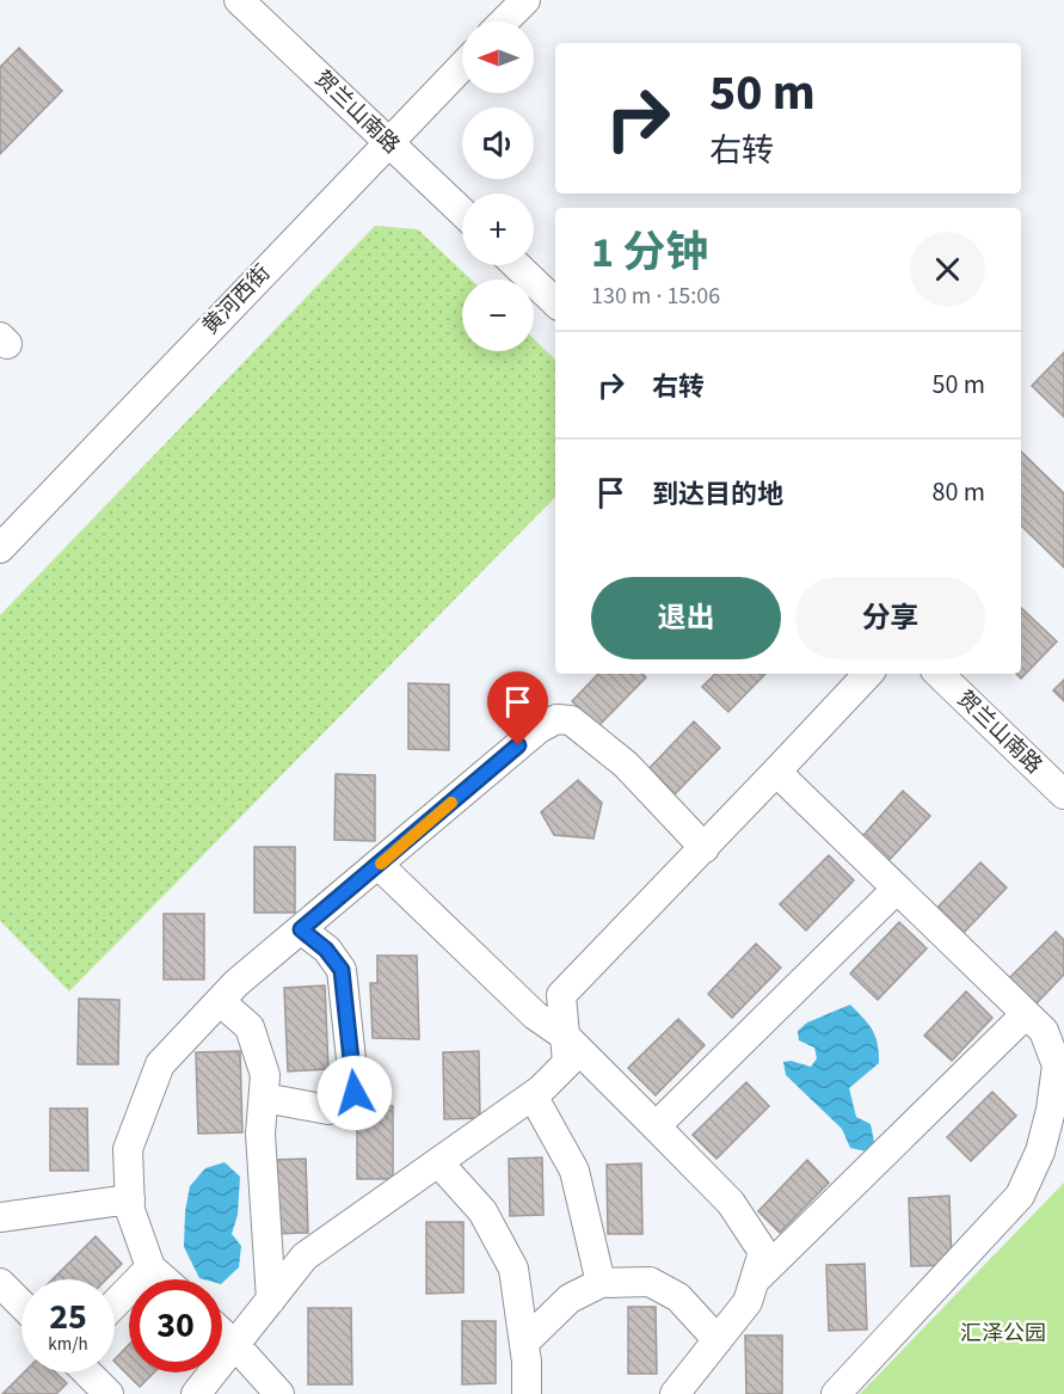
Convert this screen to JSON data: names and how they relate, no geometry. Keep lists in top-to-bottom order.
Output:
{
  "streets": {
    "street": ["贺兰山南路", "黄河西街"]
  },
  "crossings": [
    ["贺兰山南路", "黄河西街"]
  ],
  "parks": ["汇泽公园"],
  "north": "left",
  "page": {
    "map_buttons": ["+", "−"],
    "turn": ["50 m", "右转"],
    "heading": ["1 分钟", "130 m · 15:06"],
    "list": [
      {
        "name": "右转",
        "value": "50 m"
      },
      {
        "name": "到达目的地",
        "value": "80 m"
      }
    ],
    "buttons": ["退出", "分享"],
    "speed": "25 km/h",
    "limit": "30"
  }
}
